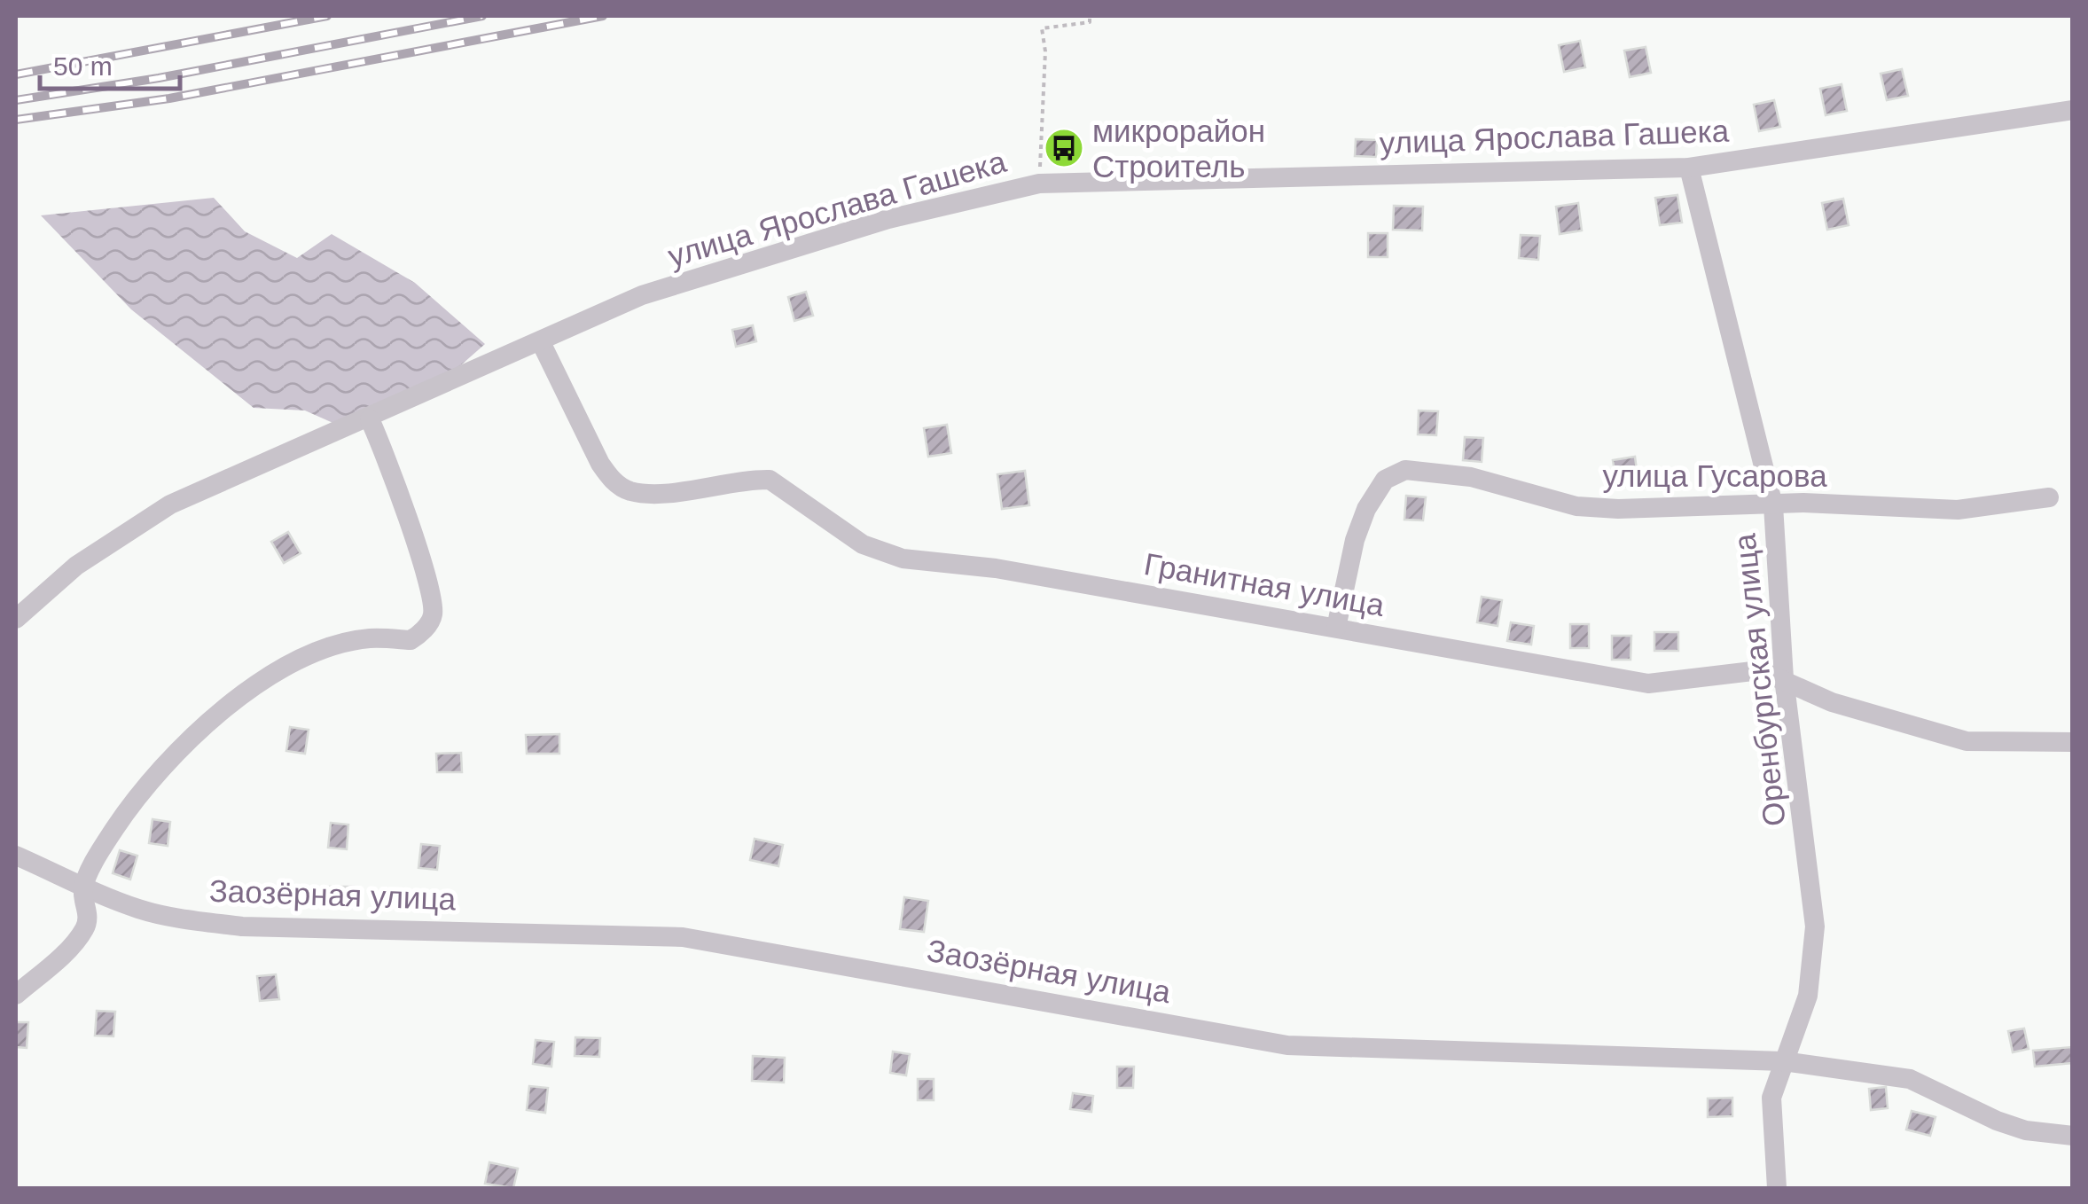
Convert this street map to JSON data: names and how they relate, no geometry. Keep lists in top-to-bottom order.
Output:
{
  "streets": {
    "street": [
      "улица Ярослава Гашека",
      "улица Гусарова",
      "Гранитная улица",
      "Оренбургская улица",
      "Заозёрная улица"
    ]
  },
  "crossings": [
    ["улица Ярослава Гашека", "Гранитная улица"],
    ["улица Ярослава Гашека", "Оренбургская улица"],
    ["улица Гусарова", "Гранитная улица"],
    ["улица Гусарова", "Оренбургская улица"],
    ["Гранитная улица", "Оренбургская улица"],
    ["Оренбургская улица", "Заозёрная улица"]
  ],
  "places": {
    "bus stop": ["микрорайон Строитель"]
  },
  "scale_bar": "50 m"
}
